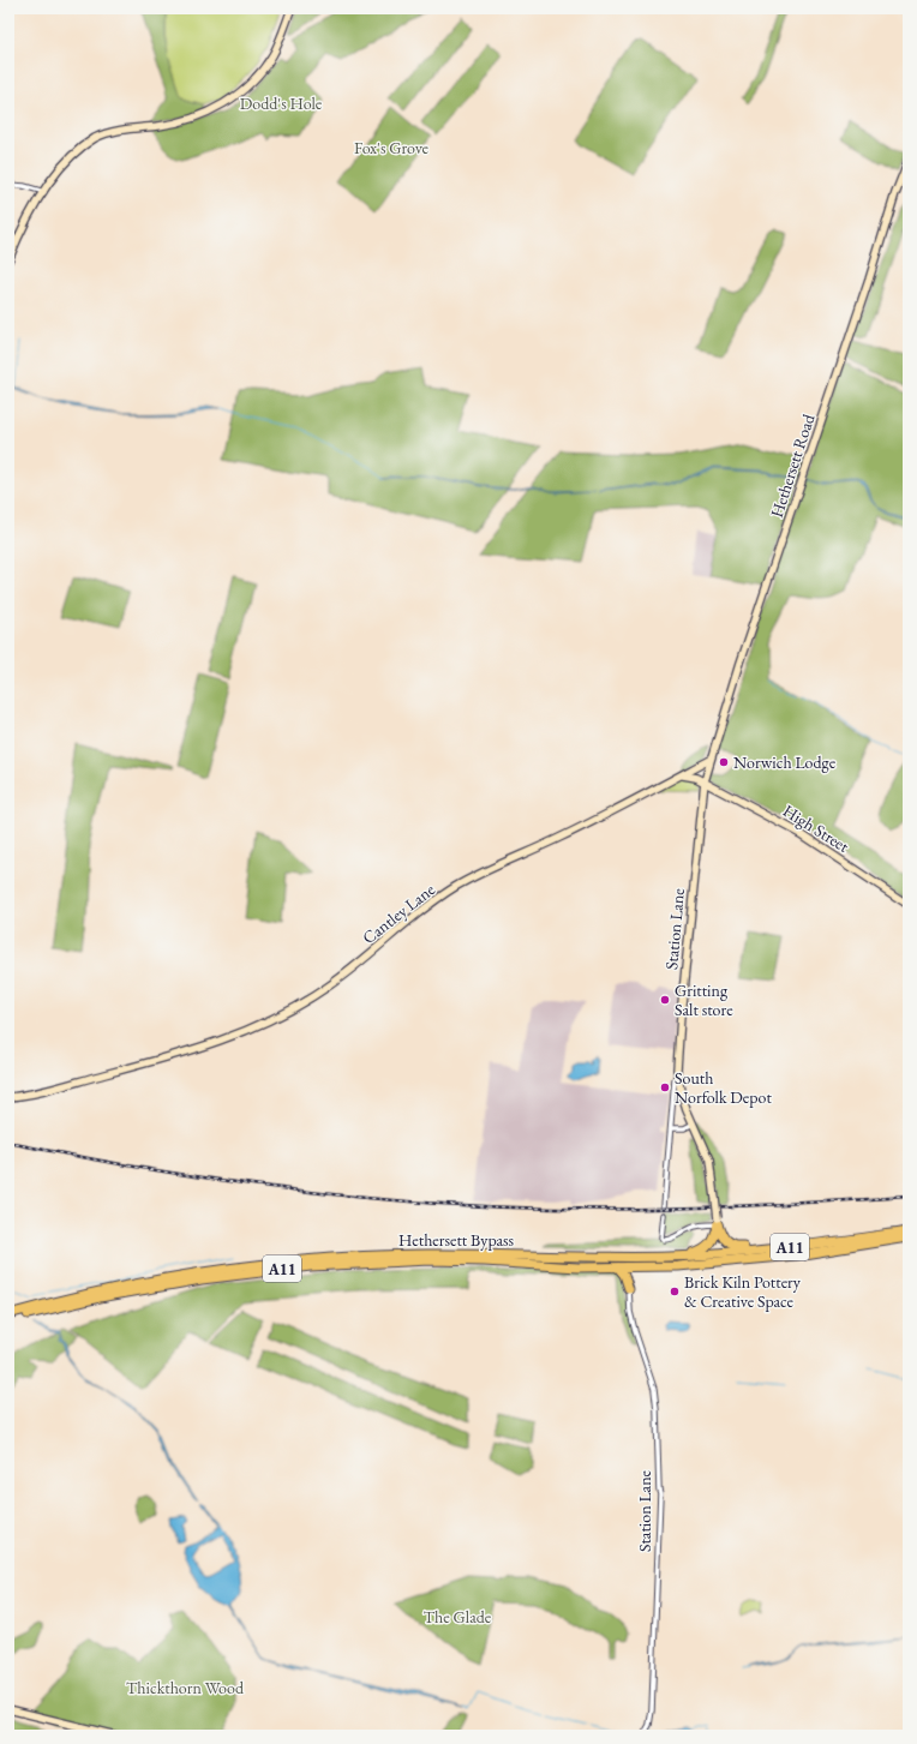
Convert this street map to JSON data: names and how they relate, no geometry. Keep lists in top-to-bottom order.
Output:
{
  "streets": {
    "highway": ["Hethersett Bypass", "A11"],
    "street": [
      "Hethersett Road",
      "High Street",
      "Cantley Lane",
      "Station Lane"
    ]
  },
  "crossings": [
    ["Hethersett Road", "High Street"],
    ["Hethersett Road", "Cantley Lane"],
    ["Hethersett Road", "Station Lane"],
    ["High Street", "Station Lane"],
    ["Station Lane", "A11"],
    ["Hethersett Bypass", "A11"]
  ],
  "parks": [
    "Dodd's Hole",
    "Fox's Grove",
    "The Glade",
    "Thickthorn Wood"
  ],
  "places": [
    "Norwich Lodge",
    "Gritting Salt store",
    "South Norfolk Depot",
    "Brick Kiln Pottery & Creative Space"
  ]
}
